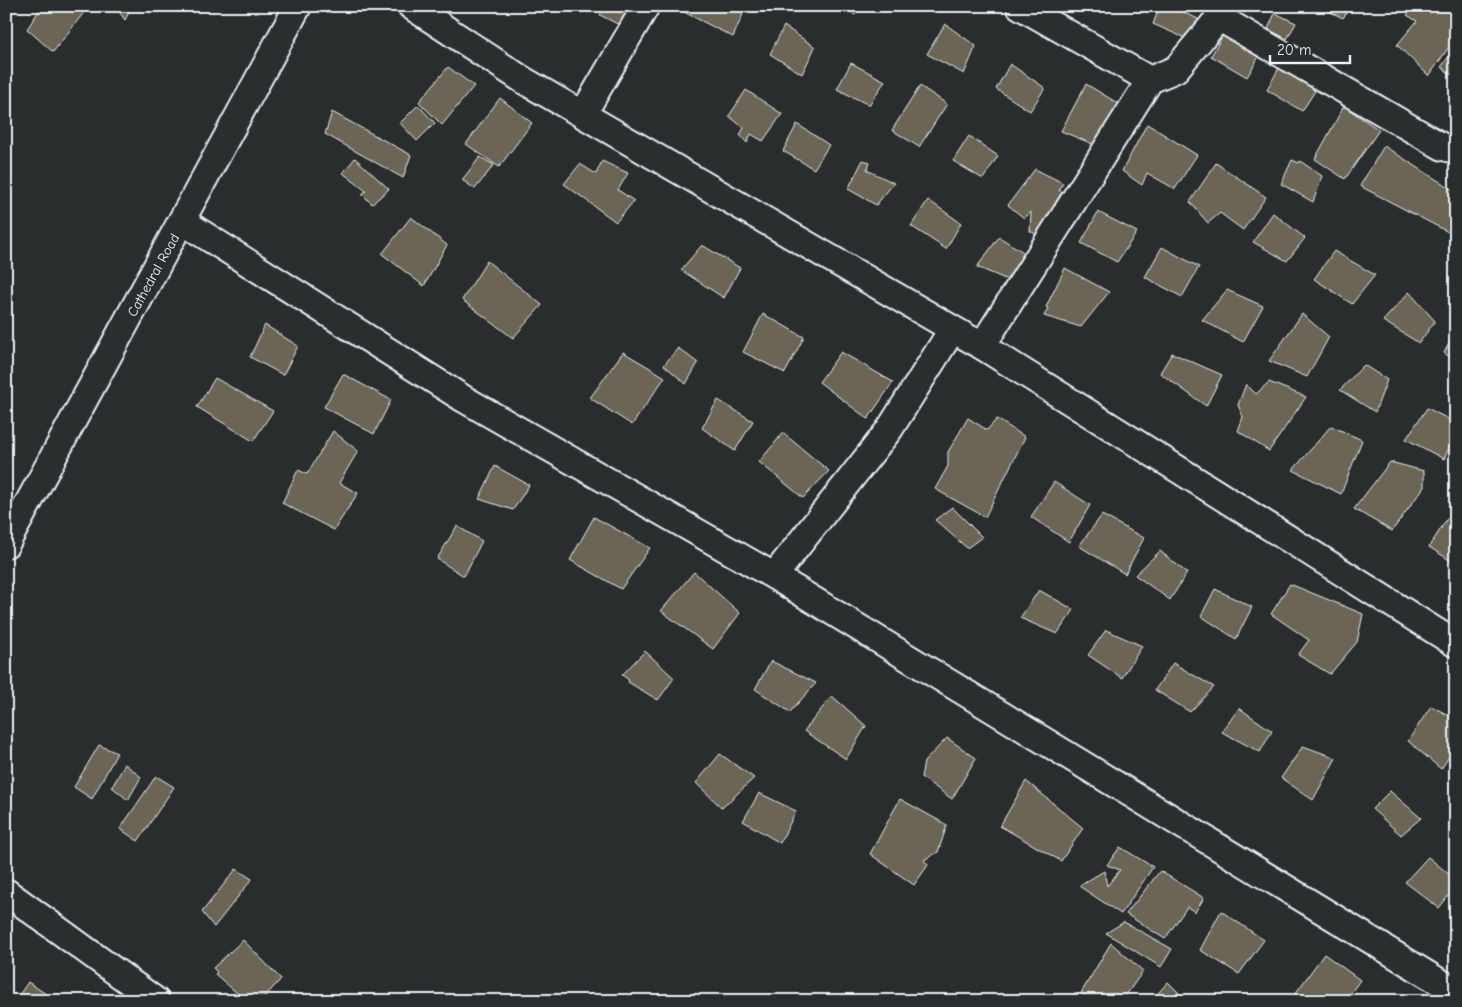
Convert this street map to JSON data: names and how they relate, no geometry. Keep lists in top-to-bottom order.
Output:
{
  "streets": {
    "street": ["Cathedral Road"]
  },
  "scale_bar": "20 m"
}
